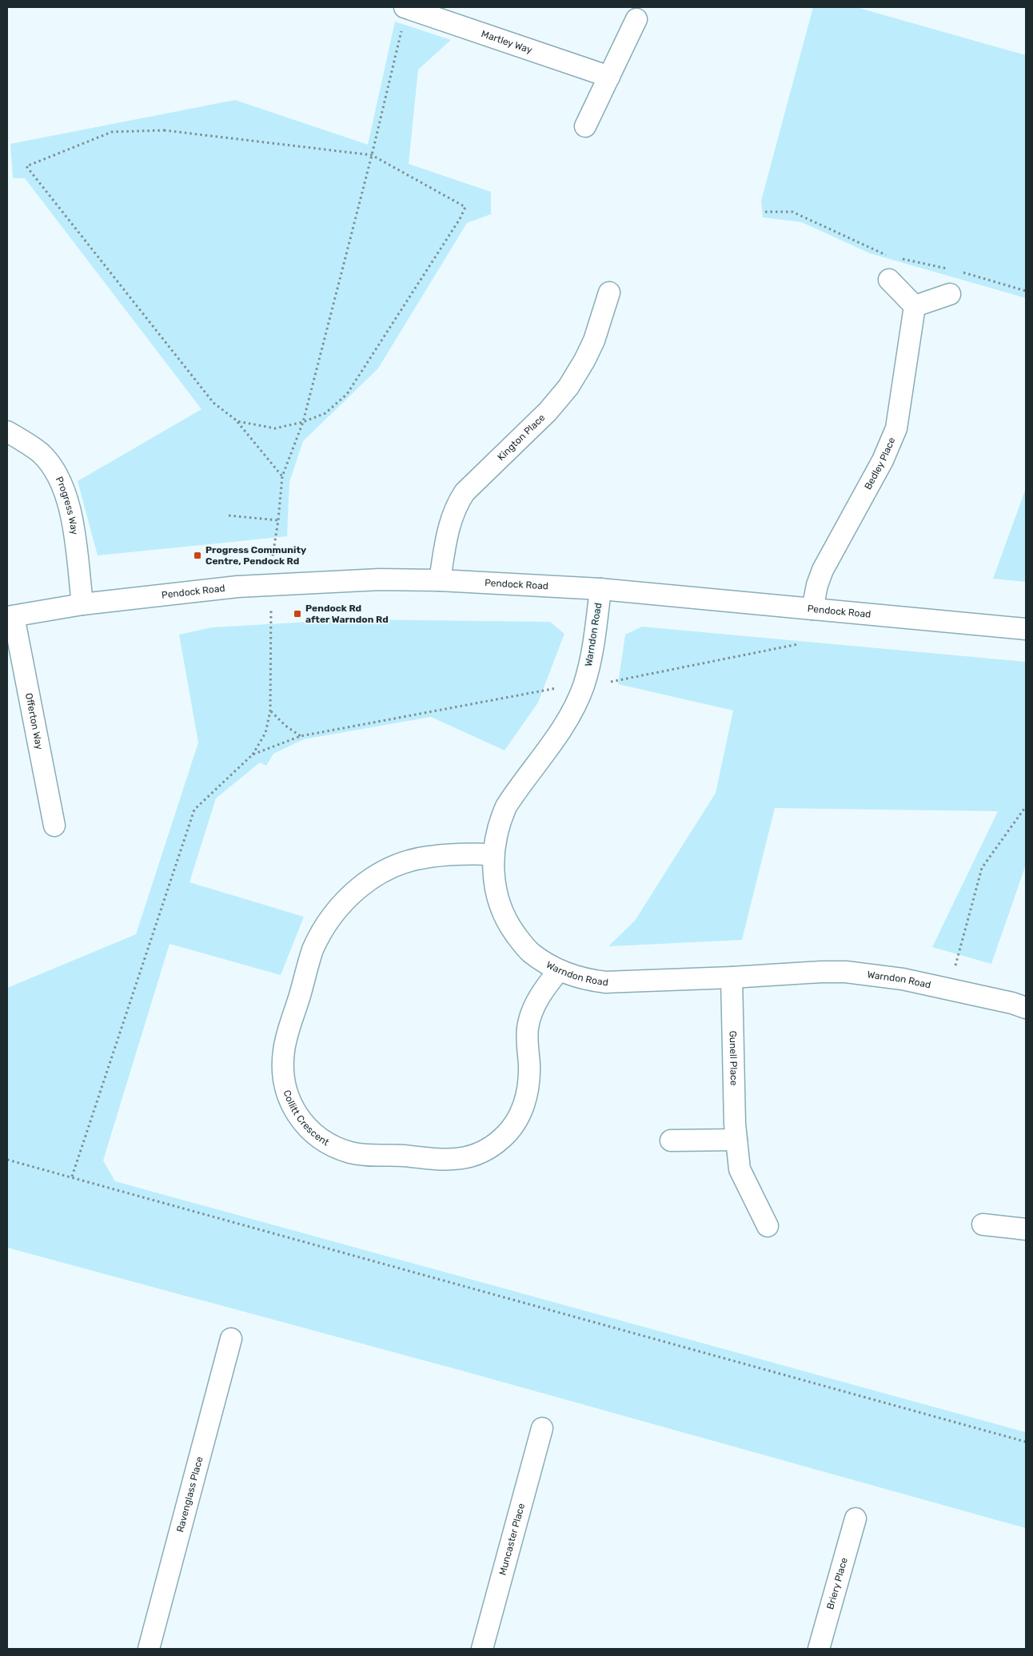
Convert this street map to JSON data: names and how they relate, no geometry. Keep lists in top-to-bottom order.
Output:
{
  "streets": {
    "street": [
      "Martley Way",
      "Kington Place",
      "Bedley Place",
      "Progress Way",
      "Pendock Road",
      "Warndon Road",
      "Offerton Way",
      "Gunell Place",
      "Collitt Crescent",
      "Ravenglass Place",
      "Muncaster Place",
      "Briery Place"
    ]
  },
  "crossings": [
    ["Kington Place", "Pendock Road"],
    ["Bedley Place", "Pendock Road"],
    ["Progress Way", "Pendock Road"],
    ["Pendock Road", "Warndon Road"],
    ["Pendock Road", "Offerton Way"],
    ["Warndon Road", "Gunell Place"],
    ["Warndon Road", "Collitt Crescent"]
  ],
  "places": {
    "transit": ["Progress Community Centre, Pendock Rd", "Pendock Rd after Warndon Rd"]
  }
}
